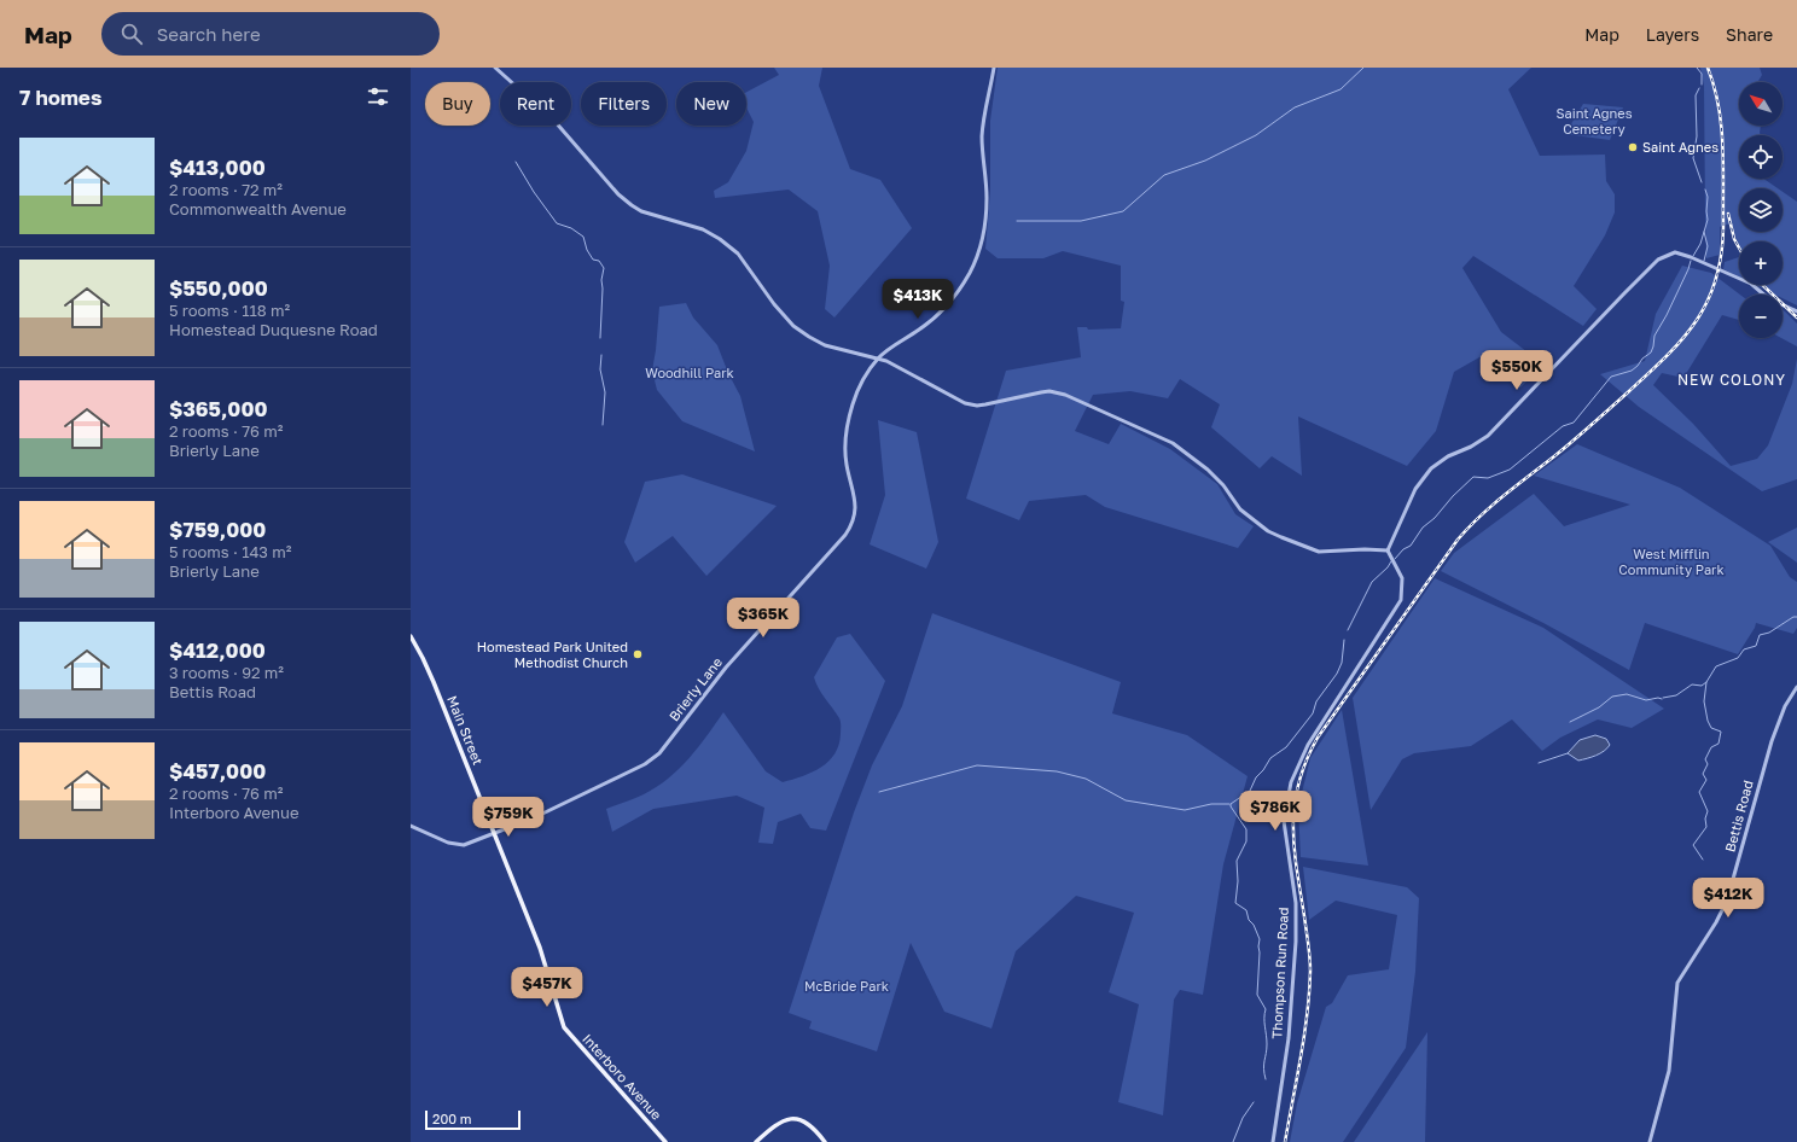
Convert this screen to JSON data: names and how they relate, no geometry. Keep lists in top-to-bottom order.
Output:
{
  "streets": {
    "main road": ["Main Street", "Interboro Avenue"],
    "street": ["Brierly Lane", "Bettis Road", "Thompson Run Road"]
  },
  "crossings": [
    ["Brierly Lane", "Main Street"],
    ["Brierly Lane", "Interboro Avenue"],
    ["Main Street", "Interboro Avenue"]
  ],
  "districts": ["NEW COLONY"],
  "parks": [
    "Saint Agnes Cemetery",
    "Woodhill Park",
    "West Mifflin Community Park",
    "McBride Park"
  ],
  "places": ["Saint Agnes", "Homestead Park United Methodist Church"],
  "scale_bar": "200 m",
  "north": "top left",
  "page": {
    "header": "Map",
    "search": "Search here",
    "nav": ["Map", "Layers", "Share"],
    "heading": "7 homes",
    "map_buttons": ["+", "−"],
    "chip": [
      "Buy",
      "Rent",
      "Filters",
      "New"
    ],
    "list": [
      {
        "name": "$413,000",
        "note": "2 rooms · 72 m² · Commonwealth Avenue"
      },
      {
        "name": "$550,000",
        "note": "5 rooms · 118 m² · Homestead Duquesne Road"
      },
      {
        "name": "$365,000",
        "note": "2 rooms · 76 m² · Brierly Lane"
      },
      {
        "name": "$759,000",
        "note": "5 rooms · 143 m² · Brierly Lane"
      },
      {
        "name": "$412,000",
        "note": "3 rooms · 92 m² · Bettis Road"
      },
      {
        "name": "$457,000",
        "note": "2 rooms · 76 m² · Interboro Avenue"
      }
    ],
    "price": [
      "$413K",
      "$550K",
      "$365K",
      "$786K",
      "$759K",
      "$412K",
      "$457K"
    ],
    "scale": "200 m"
  }
}
